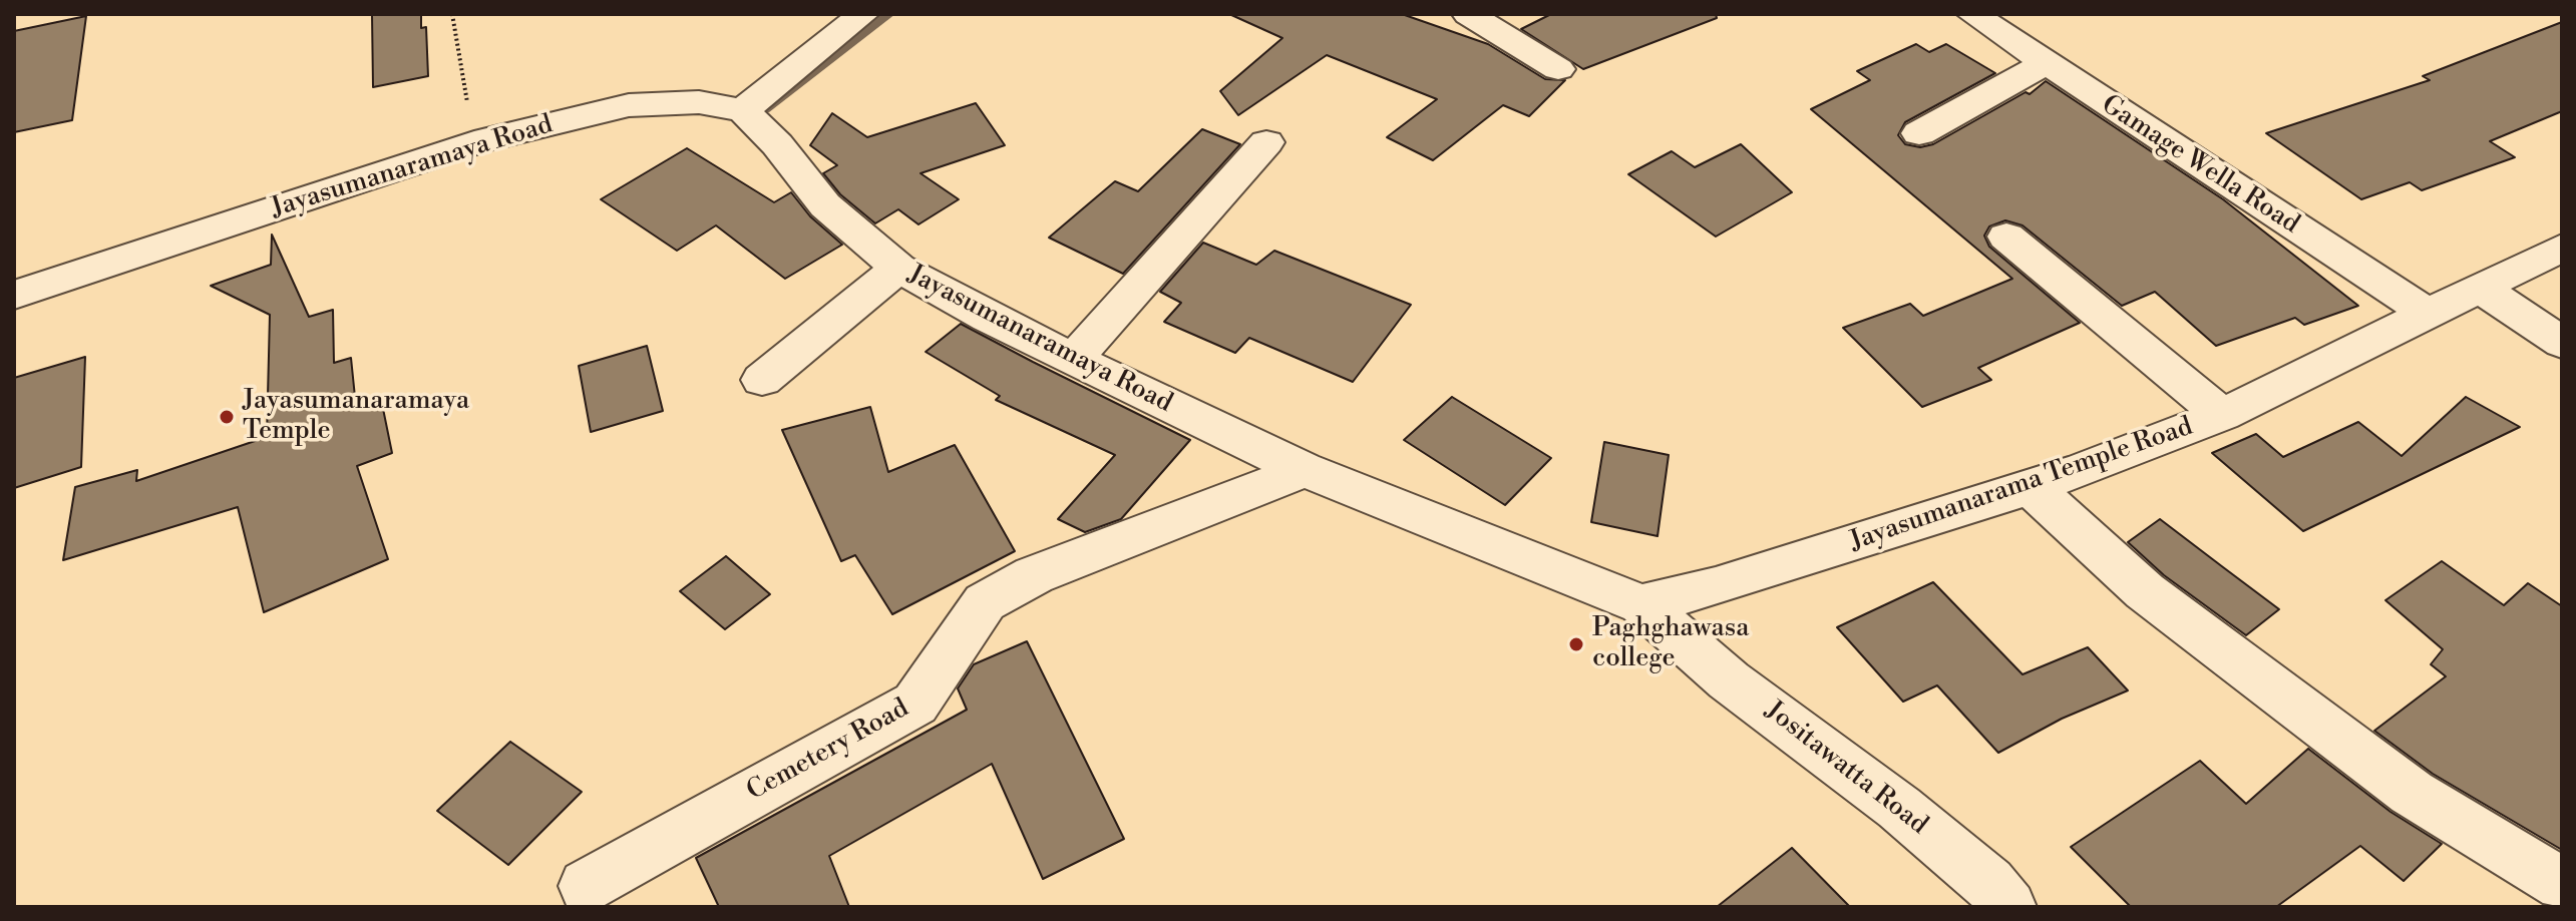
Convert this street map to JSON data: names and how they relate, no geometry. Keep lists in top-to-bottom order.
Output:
{
  "streets": {
    "street": [
      "Gamage Wella Road",
      "Jayasumanaramaya Road",
      "Jayasumanarama Temple Road",
      "Cemetery Road",
      "Jositawatta Road"
    ]
  },
  "crossings": [
    ["Gamage Wella Road", "Jayasumanarama Temple Road"],
    ["Jayasumanaramaya Road", "Jayasumanarama Temple Road"],
    ["Jayasumanaramaya Road", "Cemetery Road"],
    ["Jayasumanaramaya Road", "Jositawatta Road"],
    ["Jayasumanarama Temple Road", "Jositawatta Road"]
  ],
  "places": ["Jayasumanaramaya Temple", "Paghghawasa college"]
}
